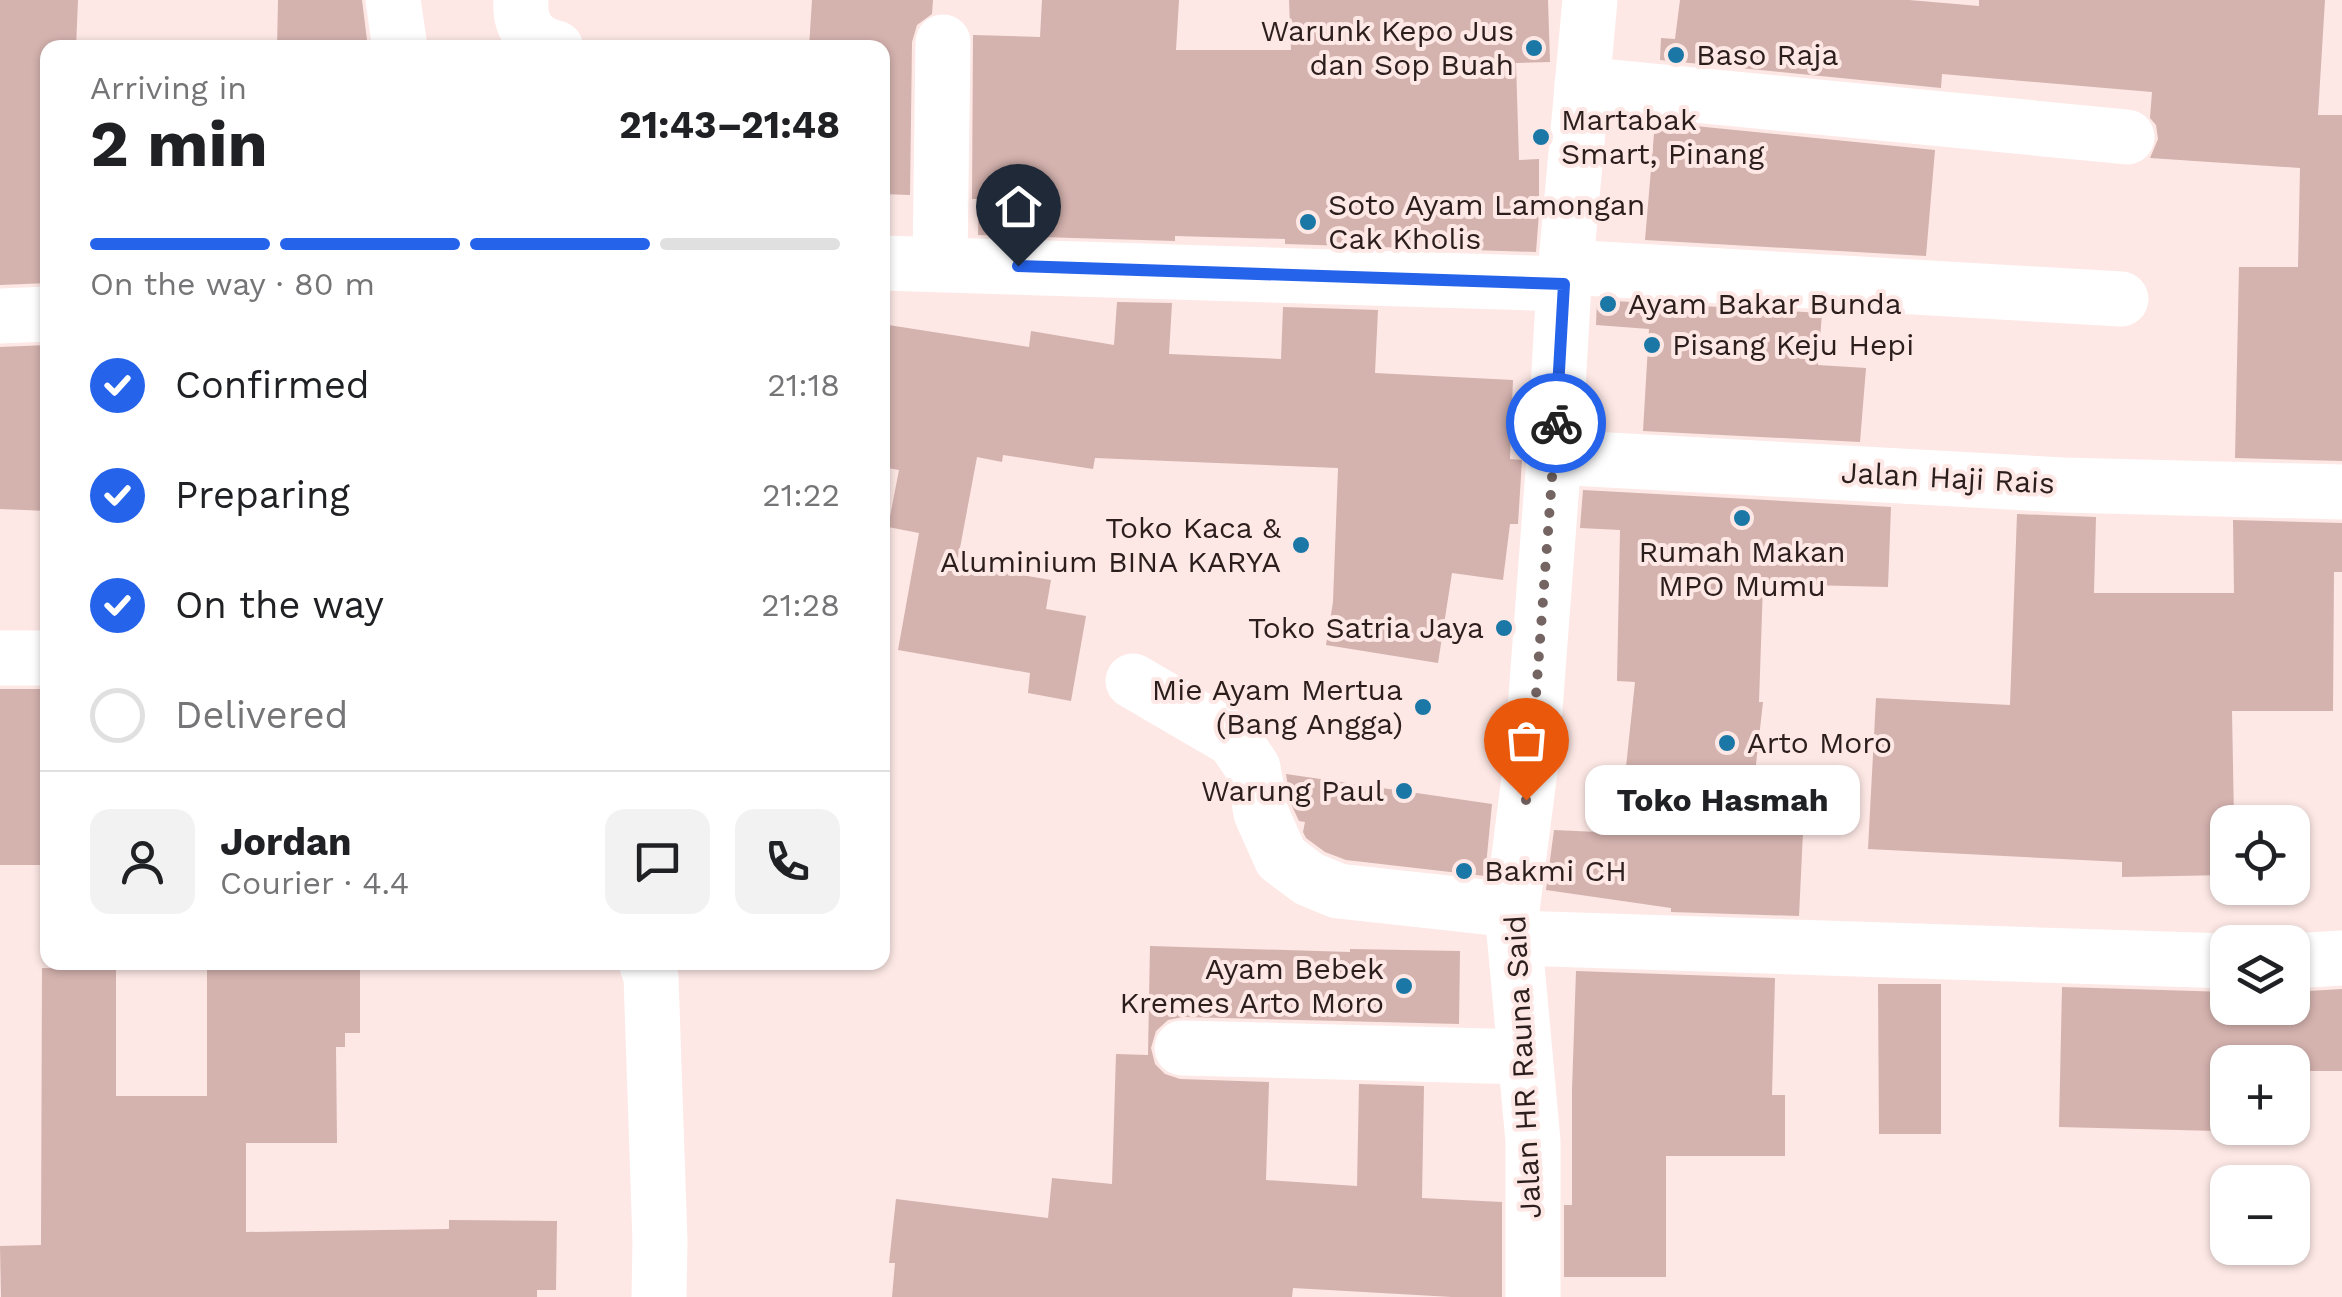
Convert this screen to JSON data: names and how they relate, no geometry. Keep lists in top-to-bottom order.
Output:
{
  "streets": {
    "street": ["Jalan Haji Rais", "Jalan HR Rauna Said"]
  },
  "crossings": [
    ["Jalan Haji Rais", "Jalan HR Rauna Said"]
  ],
  "places": [
    "Warunk Kepo Jus dan Sop Buah",
    "Baso Raja",
    "Martabak Smart, Pinang",
    "Soto Ayam Lamongan Cak Kholis",
    "Ayam Bakar Bunda",
    "Pisang Keju Hepi",
    "Rumah Makan MPO Mumu",
    "Toko Kaca & Aluminium BINA KARYA",
    "Toko Satria Jaya",
    "Mie Ayam Mertua (Bang Angga)",
    "Arto Moro",
    "Warung Paul",
    "Toko Hasmah",
    "Bakmi CH",
    "Ayam Bebek Kremes Arto Moro"
  ],
  "page": {
    "heading": ["2 min", "Arriving in", "21:43–21:48"],
    "panel": ["Jordan", "Courier · 4.4"],
    "bar": "On the way · 80 m",
    "list": [
      ["Confirmed", "21:18"],
      ["Preparing", "21:22"],
      ["On the way", "21:28"],
      "Delivered"
    ],
    "bubble": "Toko Hasmah",
    "map_buttons": ["+", "−"]
  }
}
